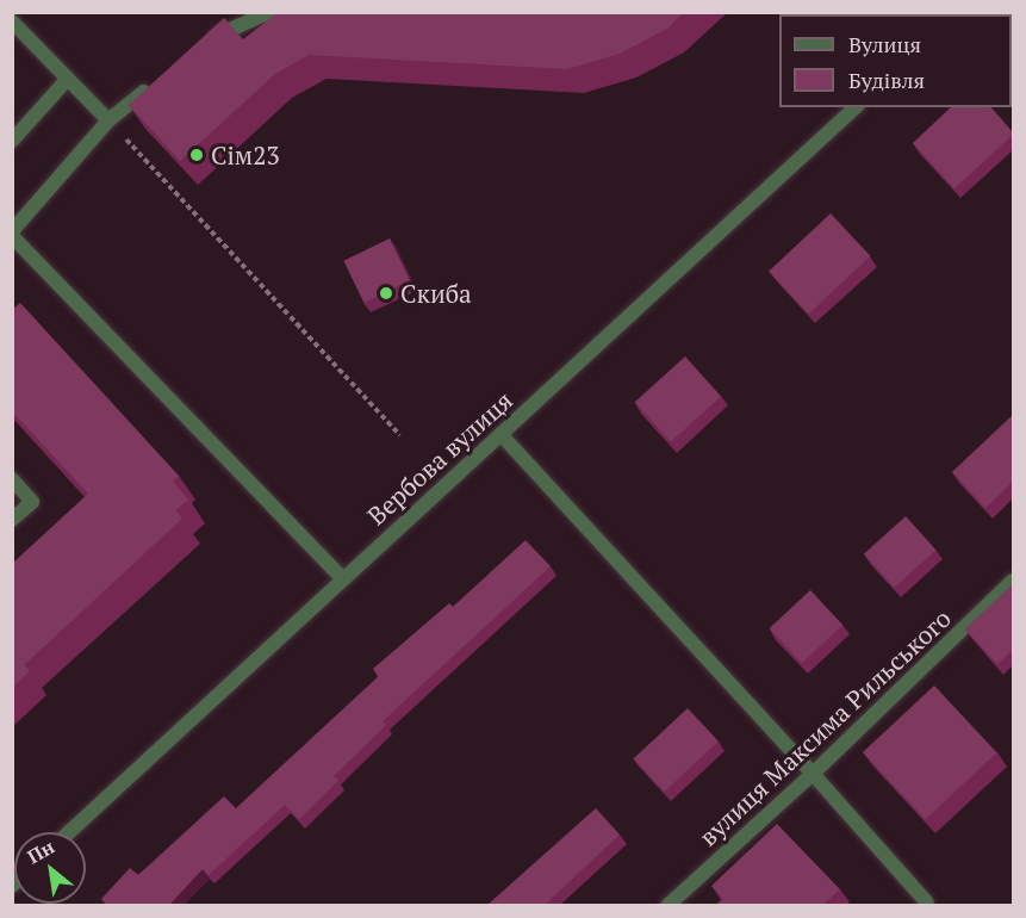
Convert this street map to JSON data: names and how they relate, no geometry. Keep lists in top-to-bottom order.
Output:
{
  "streets": {
    "street": ["Вербова вулиця", "вулиця Максима Рильського"]
  },
  "places": ["Сім23", "Скиба"],
  "legend": ["Вулиця", "Будівля"],
  "north": "top left"
}
